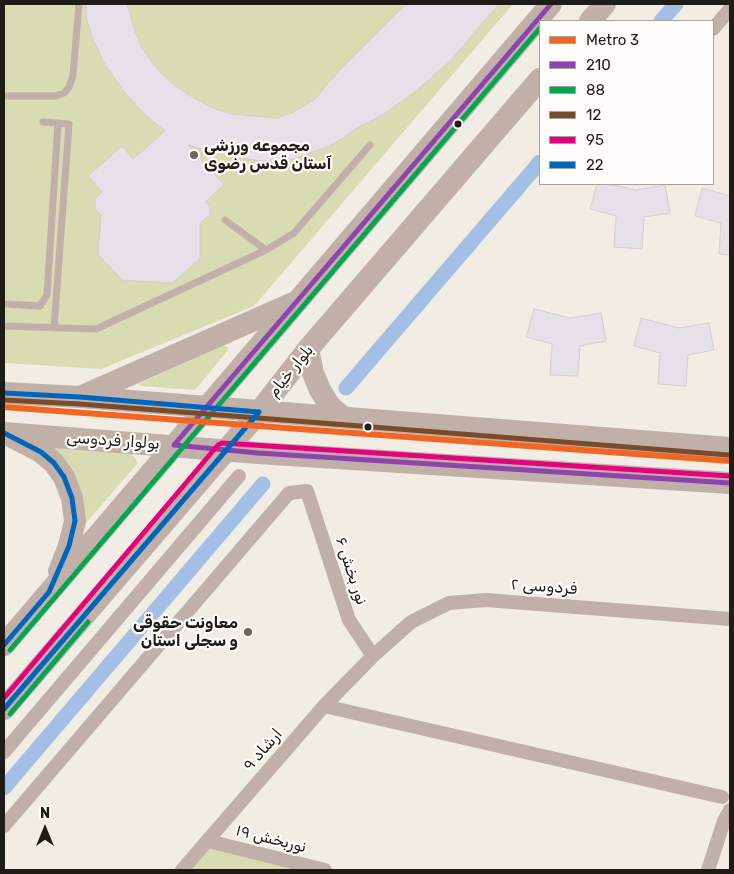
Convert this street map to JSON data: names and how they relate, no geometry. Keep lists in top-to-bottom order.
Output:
{
  "streets": {
    "main road": ["بلوار خیام", "بولوار فردوسی"],
    "street": [
      "نور بخش ۶",
      "فردوسی ۲",
      "ارشاد ۹",
      "نوربخش ۱۹"
    ]
  },
  "crossings": [
    ["بلوار خیام", "بولوار فردوسی"],
    ["نور بخش ۶", "فردوسی ۲"],
    ["نور بخش ۶", "ارشاد ۹"],
    ["فردوسی ۲", "ارشاد ۹"],
    ["ارشاد ۹", "نوربخش ۱۹"]
  ],
  "places": ["مجموعه ورزشی آستان قدس رضوی", "معاونت حقوقی و سجلی استان"],
  "lines": [
    "transit line 210",
    "transit line 88",
    "transit line 22",
    "transit line 12",
    "metro line 3",
    "transit line 95"
  ],
  "legend": [
    "Metro 3",
    "210",
    "88",
    "12",
    "95",
    "22"
  ],
  "north": "top"
}
